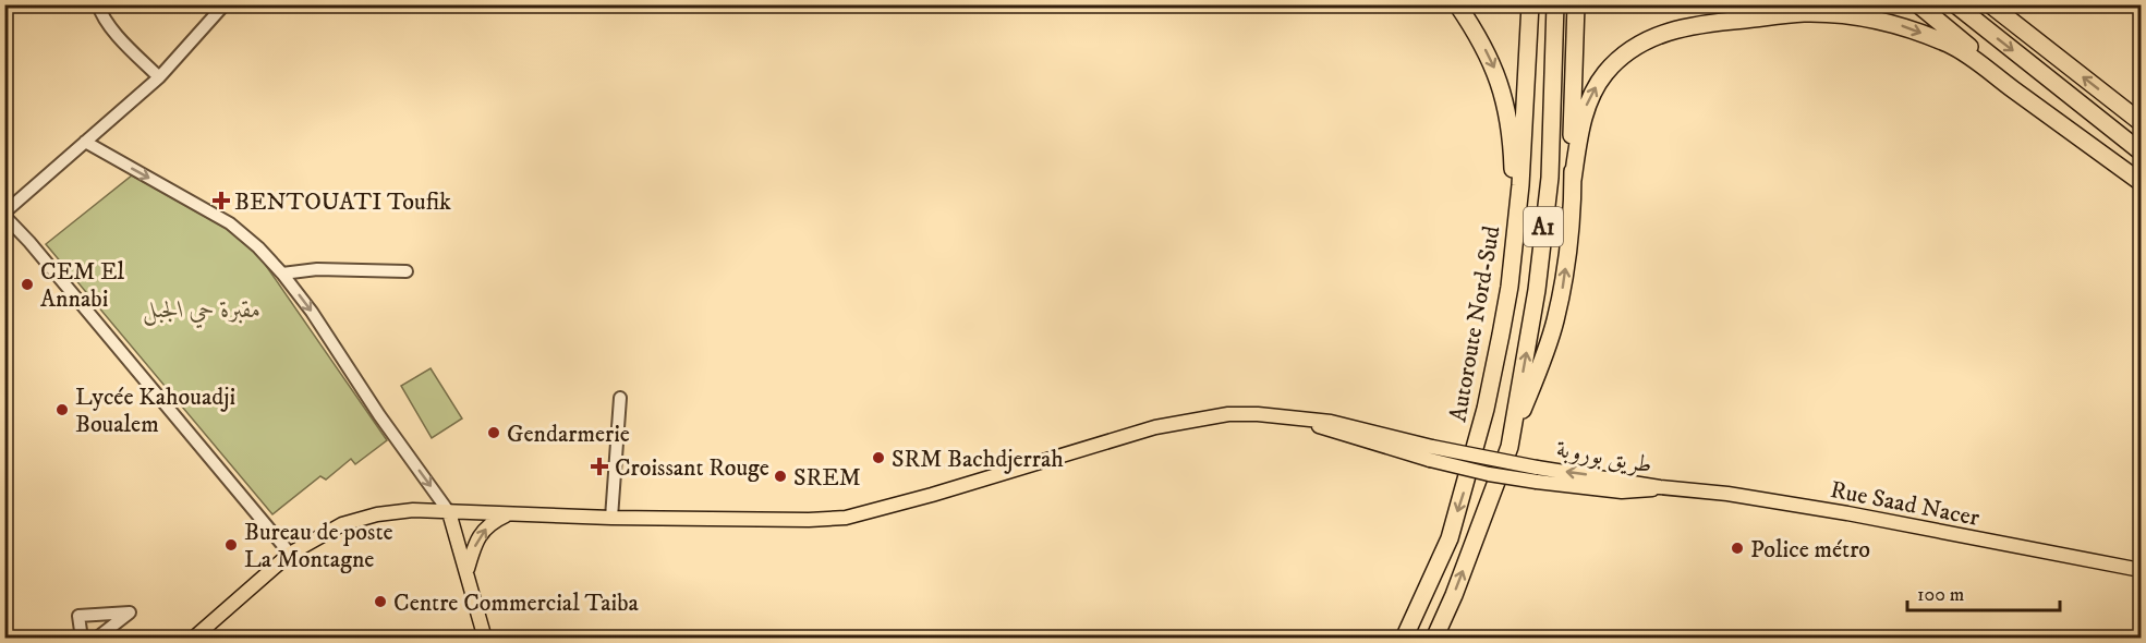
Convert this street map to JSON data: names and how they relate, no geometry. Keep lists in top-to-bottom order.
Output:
{
  "streets": {
    "highway": ["A1", "Autoroute Nord-Sud"],
    "main road": ["طريق بوروبة", "Rue Saad Nacer"]
  },
  "crossings": [
    ["طريق بوروبة", "Rue Saad Nacer"]
  ],
  "parks": ["مقبرة حي الجبل"],
  "places": {
    "health": ["BENTOUATI Toufik", "Croissant Rouge"],
    "other": [
      "CEM El Annabi",
      "Lycée Kahouadji Boualem",
      "Gendarmerie",
      "SRM Bachdjerrah",
      "SREM",
      "Bureau de poste La Montagne",
      "Police métro",
      "Centre Commercial Taiba"
    ]
  },
  "scale_bar": "100 m"
}
